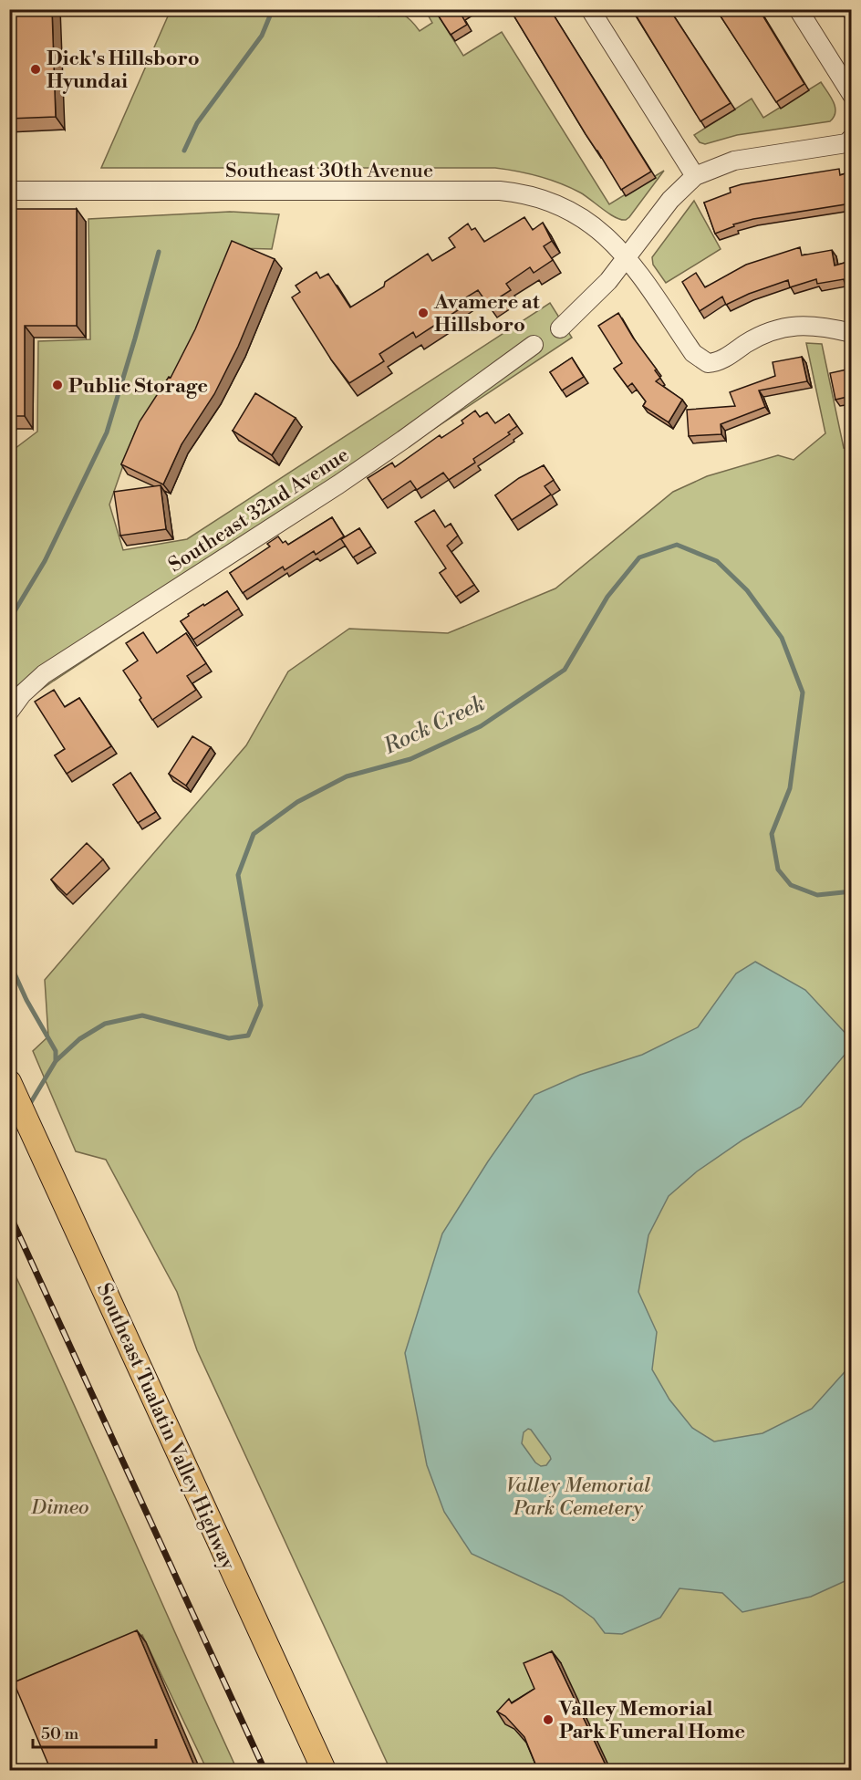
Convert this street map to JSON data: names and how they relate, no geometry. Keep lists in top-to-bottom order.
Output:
{
  "streets": {
    "main road": ["Southeast Tualatin Valley Highway"],
    "street": ["Southeast 30th Avenue", "Southeast 32nd Avenue"]
  },
  "water": ["Rock Creek"],
  "parks": ["Valley Memorial Park Cemetery", "Dimeo"],
  "places": [
    "Dick's Hillsboro Hyundai",
    "Avamere at Hillsboro",
    "Public Storage",
    "Valley Memorial Park Funeral Home"
  ],
  "scale_bar": "50 m"
}
